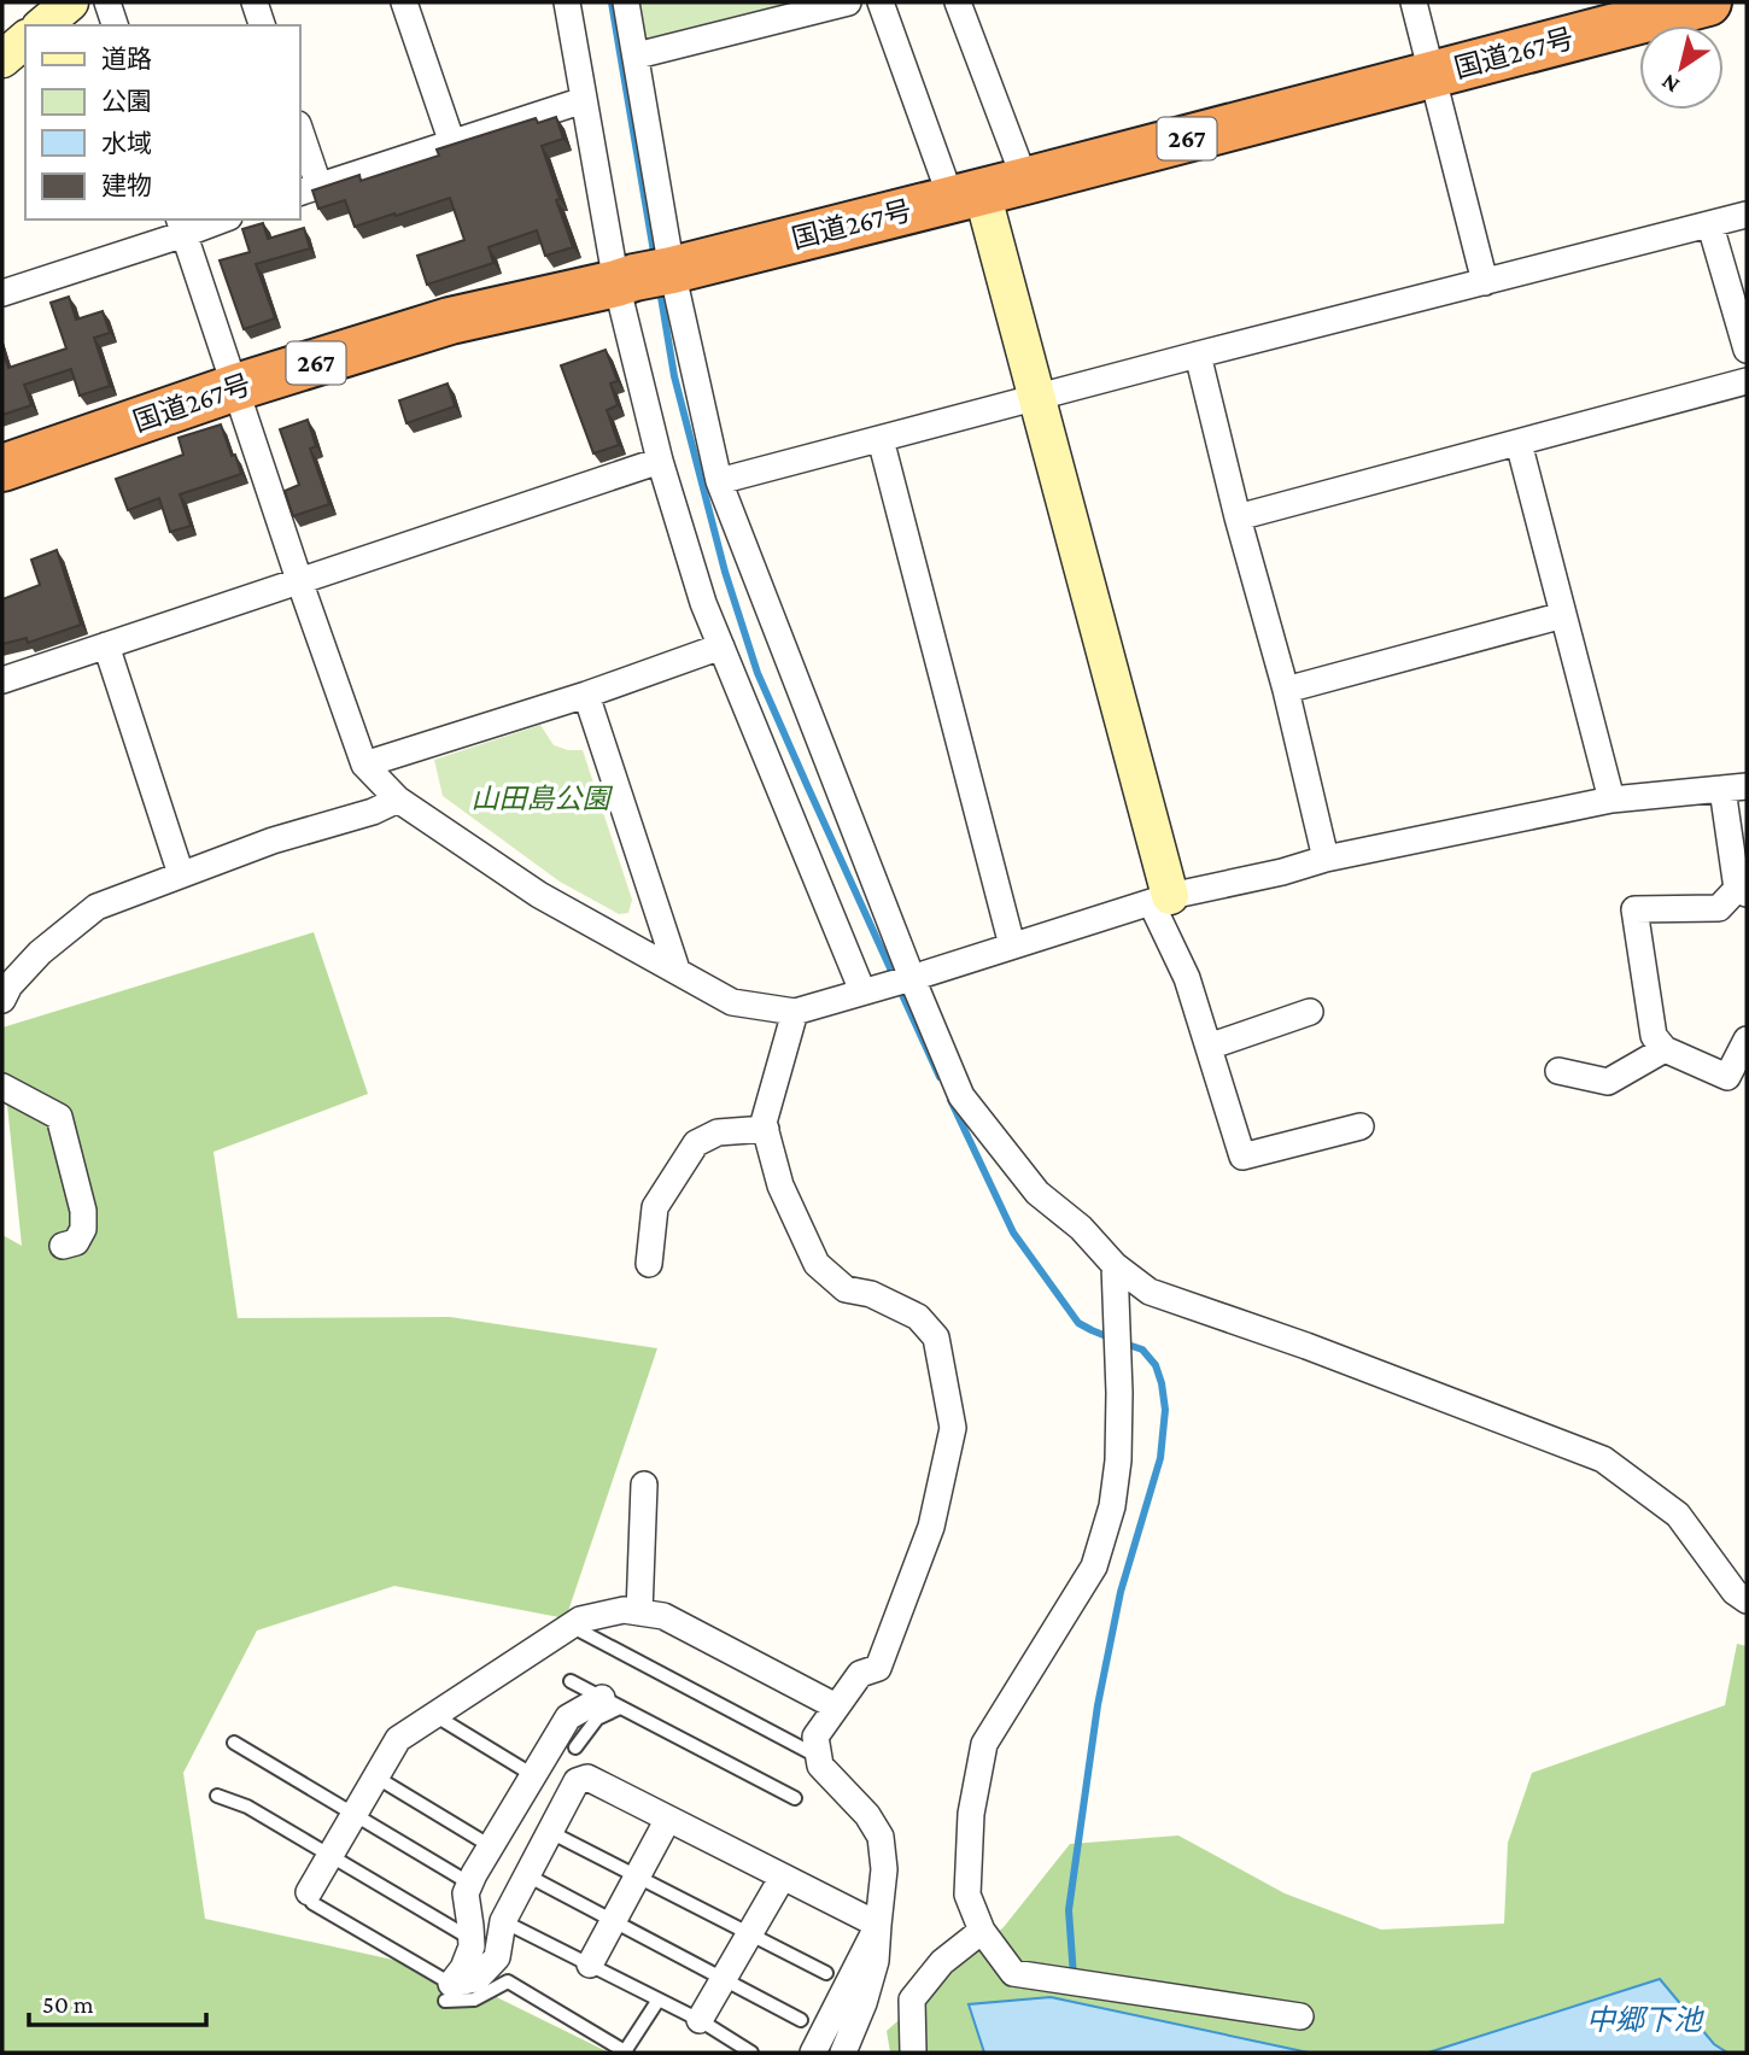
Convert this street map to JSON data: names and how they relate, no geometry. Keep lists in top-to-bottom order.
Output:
{
  "streets": {
    "highway": ["国道267号", "267"]
  },
  "water": ["中郷下池"],
  "parks": ["山田島公園"],
  "legend": [
    "道路",
    "公園",
    "水域",
    "建物"
  ],
  "scale_bar": "50 m",
  "north": "bottom left"
}
